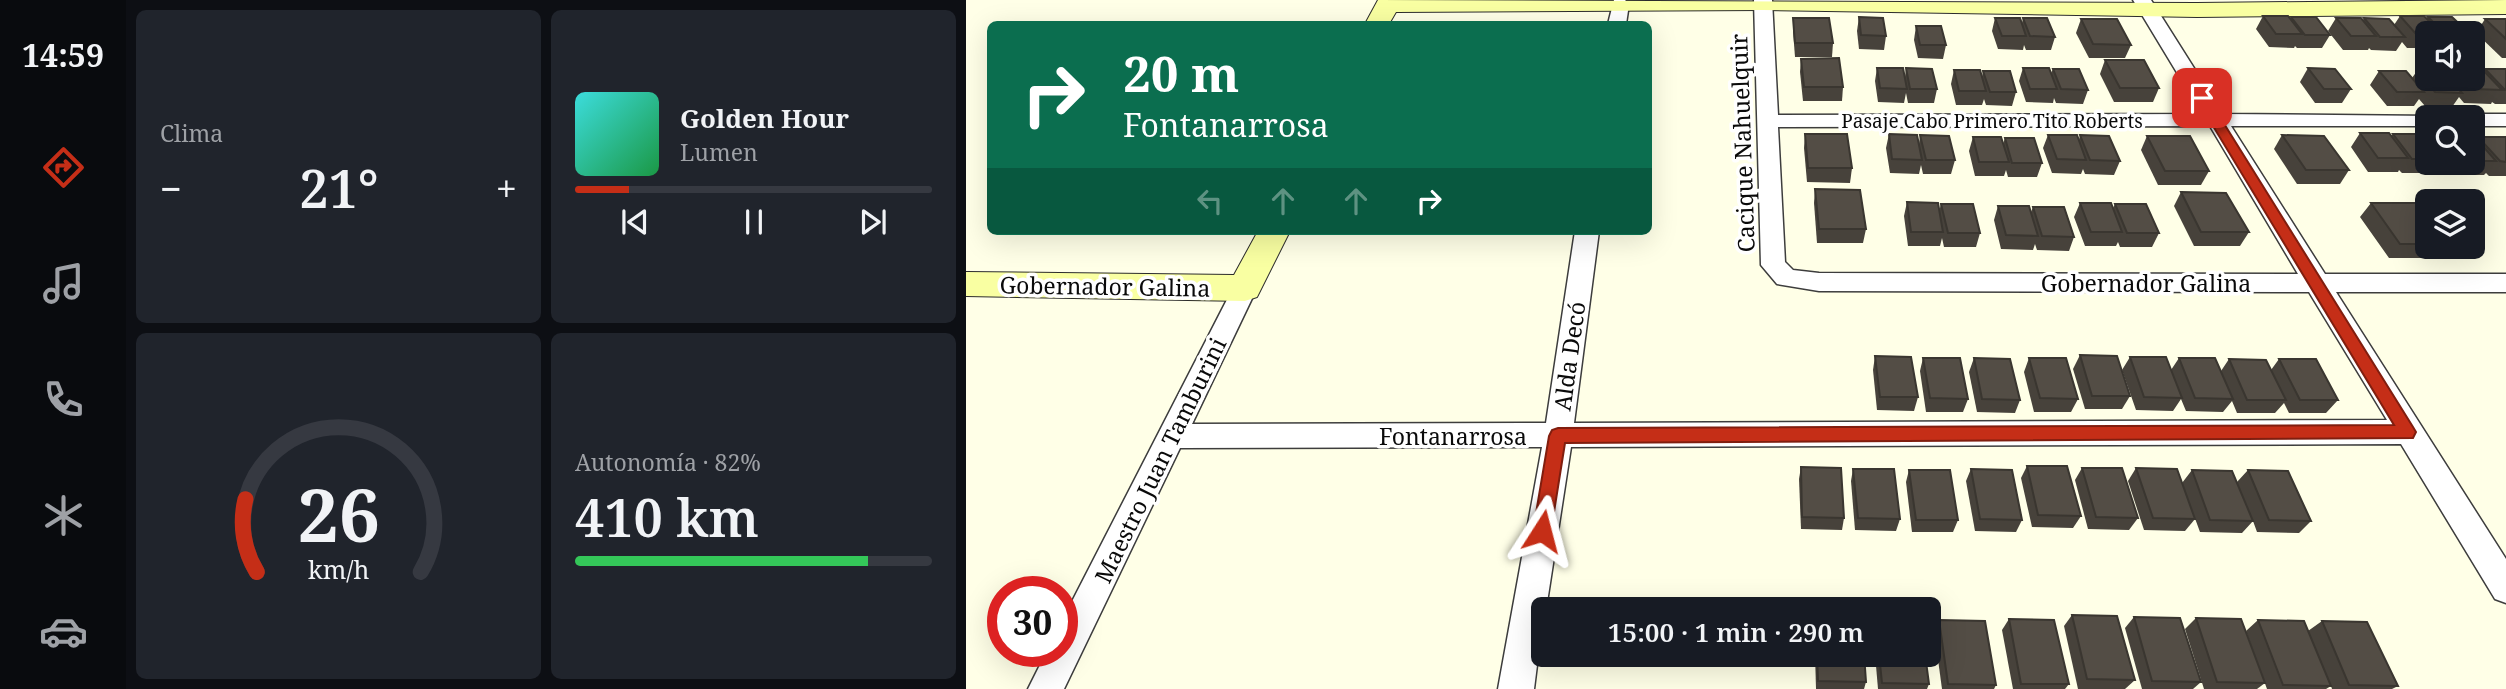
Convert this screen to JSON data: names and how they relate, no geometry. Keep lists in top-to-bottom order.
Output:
{
  "streets": {
    "street": [
      "Pasaje Cabo Primero Tito Roberts",
      "Cacique Nahuelquir",
      "Gobernador Galina",
      "Alda Decó",
      "Fontanarrosa",
      "Maestro Juan Tamburini"
    ]
  },
  "crossings": [
    ["Pasaje Cabo Primero Tito Roberts", "Cacique Nahuelquir"],
    ["Cacique Nahuelquir", "Gobernador Galina"],
    ["Gobernador Galina", "Maestro Juan Tamburini"],
    ["Alda Decó", "Fontanarrosa"],
    ["Fontanarrosa", "Maestro Juan Tamburini"]
  ],
  "page": {
    "tabs": "14:59",
    "tile": [
      "Clima",
      ["Autonomía · 82%", "410 km"]
    ],
    "turn": ["20 m", "Fontanarrosa"],
    "song": ["Golden Hour", "Lumen"],
    "heat": ["−", "21°", "+"],
    "limit": "30",
    "trip": "15:00 · 1 min · 290 m",
    "gauge": ["26", "km/h"]
  }
}
